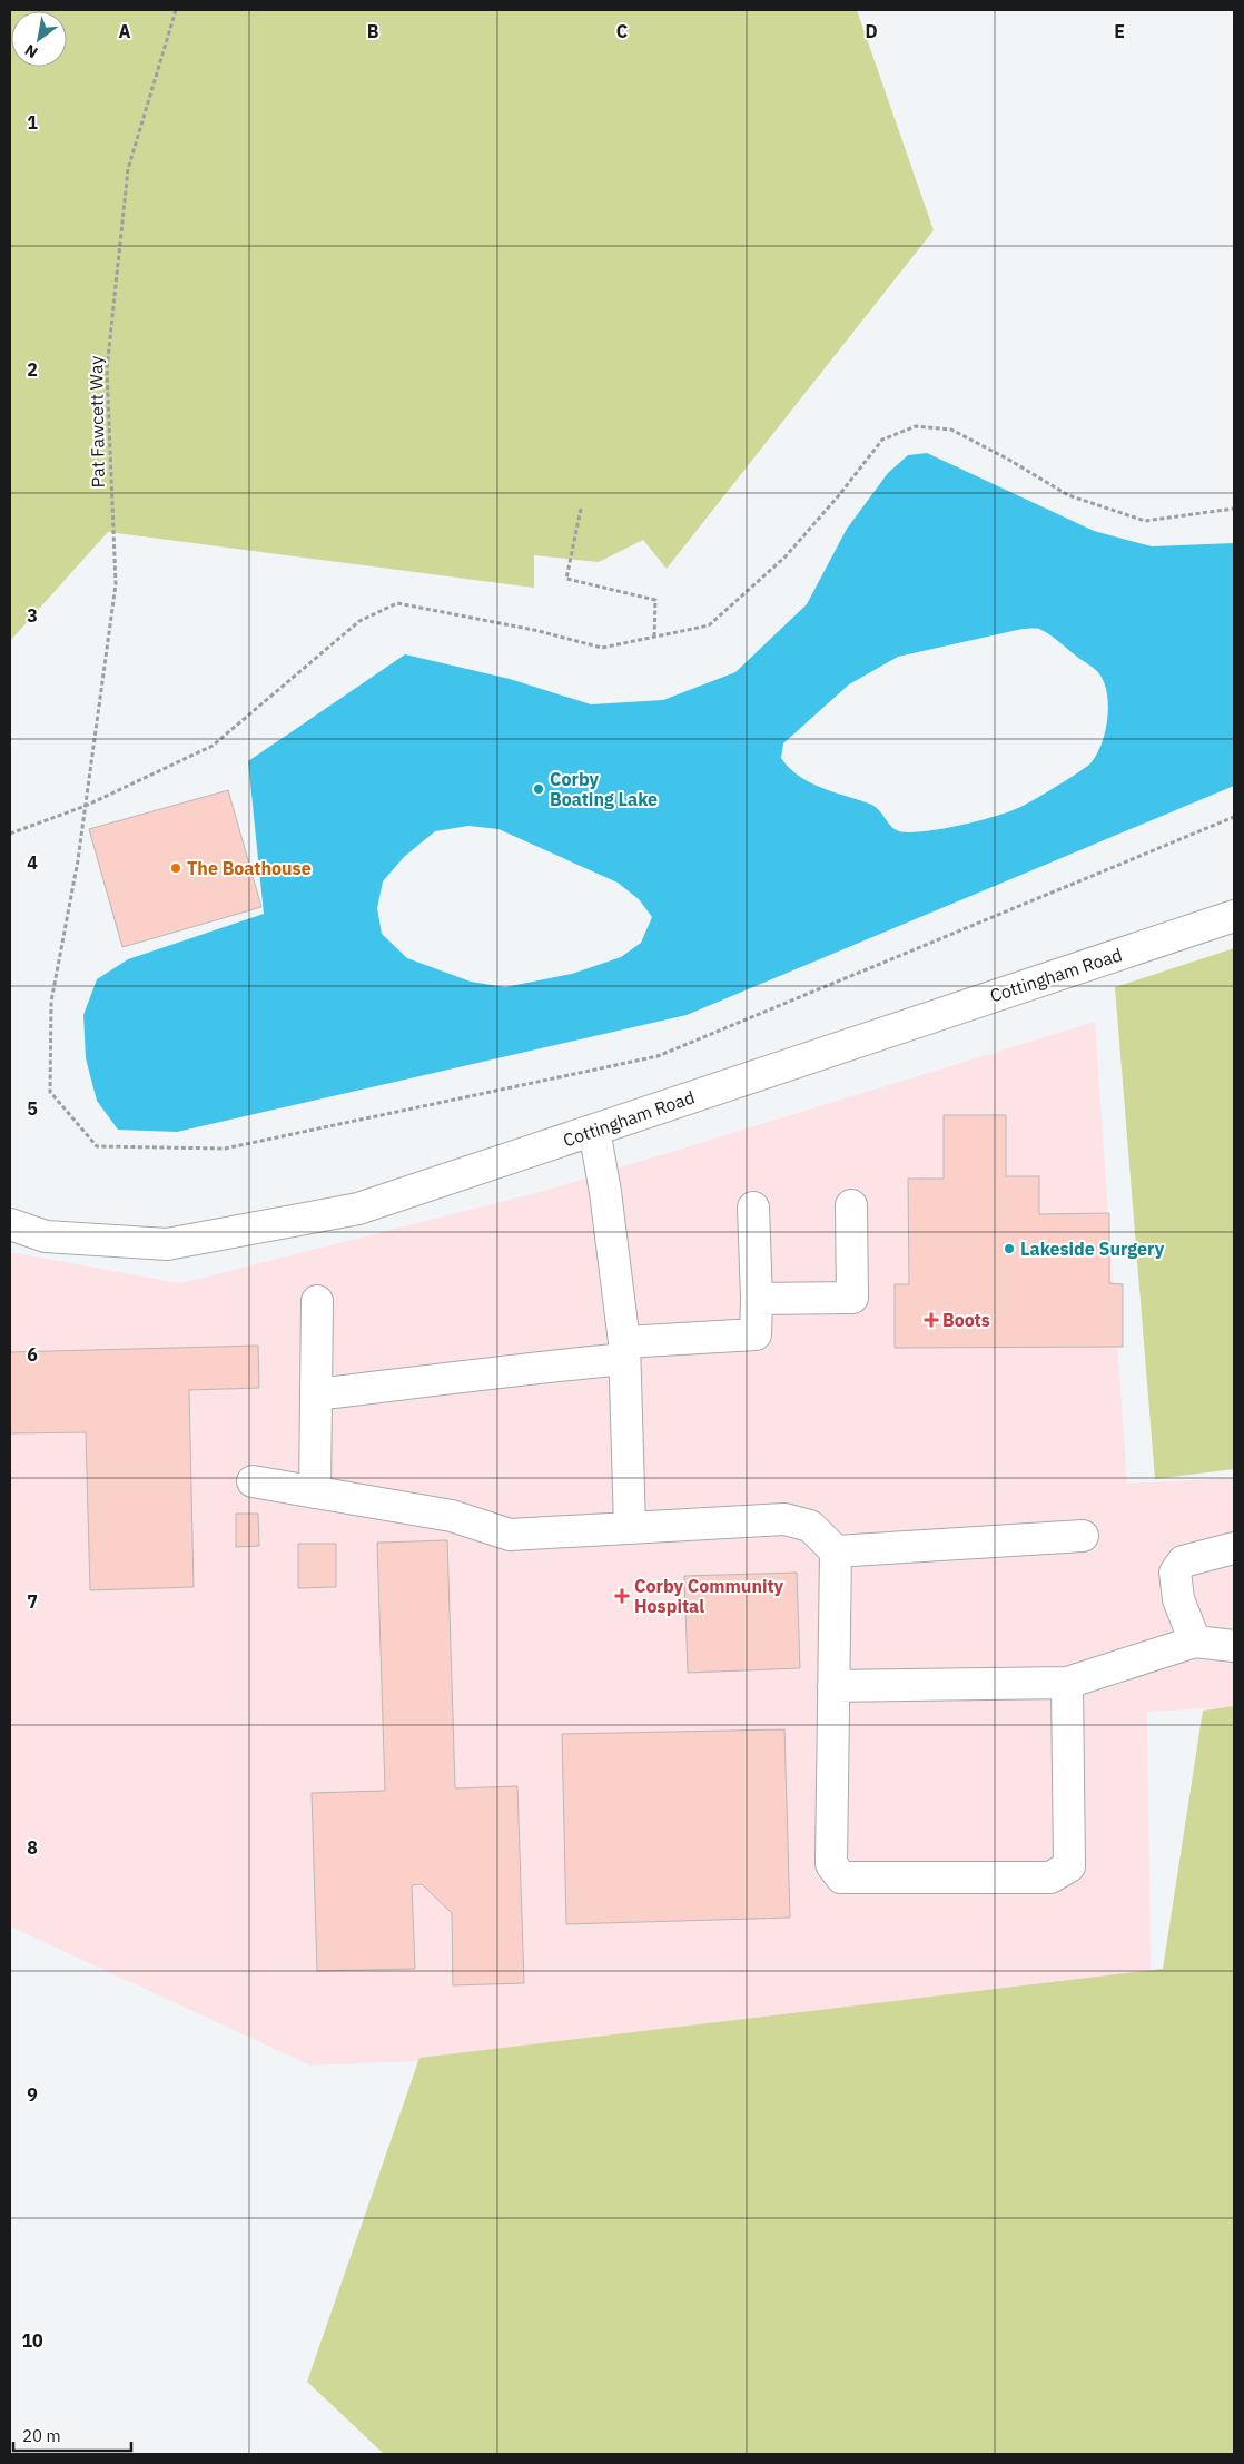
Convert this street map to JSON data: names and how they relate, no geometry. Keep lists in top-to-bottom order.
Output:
{
  "streets": {
    "street": ["Cottingham Road"],
    "path": ["Pat Fawcett Way"]
  },
  "places": {
    "other": ["Corby Boating Lake", "The Boathouse", "Lakeside Surgery"],
    "health": ["Boots", "Corby Community Hospital"]
  },
  "scale_bar": "20 m",
  "north": "bottom left",
  "grid": {
    "columns": [
      "A",
      "B",
      "C",
      "D",
      "E"
    ],
    "rows": [
      "1",
      "2",
      "3",
      "4",
      "5",
      "6",
      "7",
      "8",
      "9",
      "10"
    ]
  }
}
